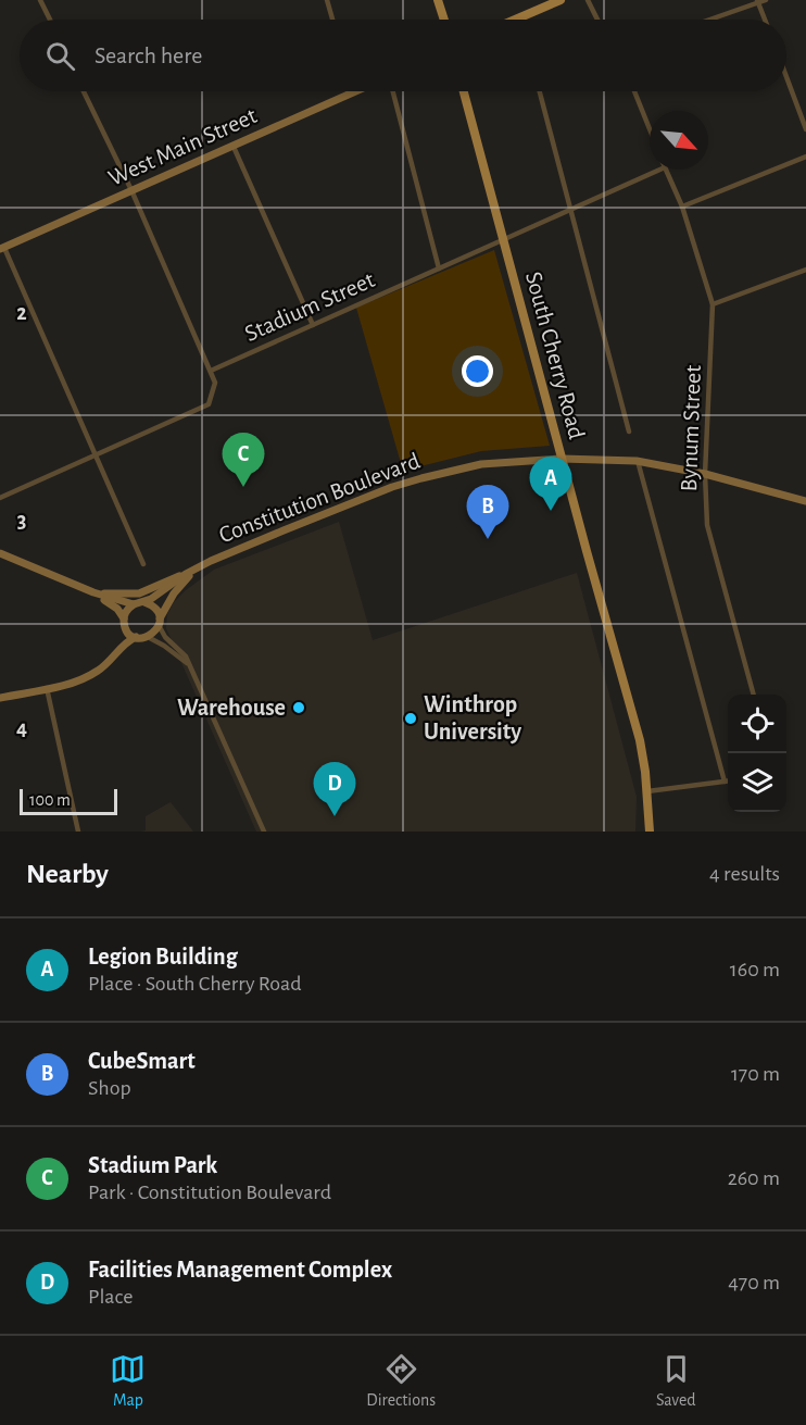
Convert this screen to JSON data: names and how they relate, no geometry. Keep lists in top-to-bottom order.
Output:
{
  "streets": {
    "main road": ["South Cherry Road"],
    "street": [
      "West Main Street",
      "Stadium Street",
      "Bynum Street",
      "Constitution Boulevard"
    ]
  },
  "crossings": [
    ["Stadium Street", "South Cherry Road"],
    ["South Cherry Road", "Constitution Boulevard"],
    ["Bynum Street", "Constitution Boulevard"]
  ],
  "places": ["Warehouse", "Winthrop University"],
  "scale_bar": "100 m",
  "north": "bottom right",
  "page": {
    "search": "Search here",
    "pins": [
      "C",
      "A",
      "B",
      "D"
    ],
    "scale": "100 m",
    "heading": ["Nearby", "4 results"],
    "list": [
      {
        "mark": "A",
        "name": "Legion Building",
        "note": "Place · South Cherry Road",
        "value": "160 m"
      },
      {
        "mark": "B",
        "name": "CubeSmart",
        "note": "Shop",
        "value": "170 m"
      },
      {
        "mark": "C",
        "name": "Stadium Park",
        "note": "Park · Constitution Boulevard",
        "value": "260 m"
      },
      {
        "mark": "D",
        "name": "Facilities Management Complex",
        "note": "Place",
        "value": "470 m"
      }
    ],
    "nav": ["Map", "Directions", "Saved"]
  },
  "grid": {
    "rows": ["2", "3", "4"]
  }
}
